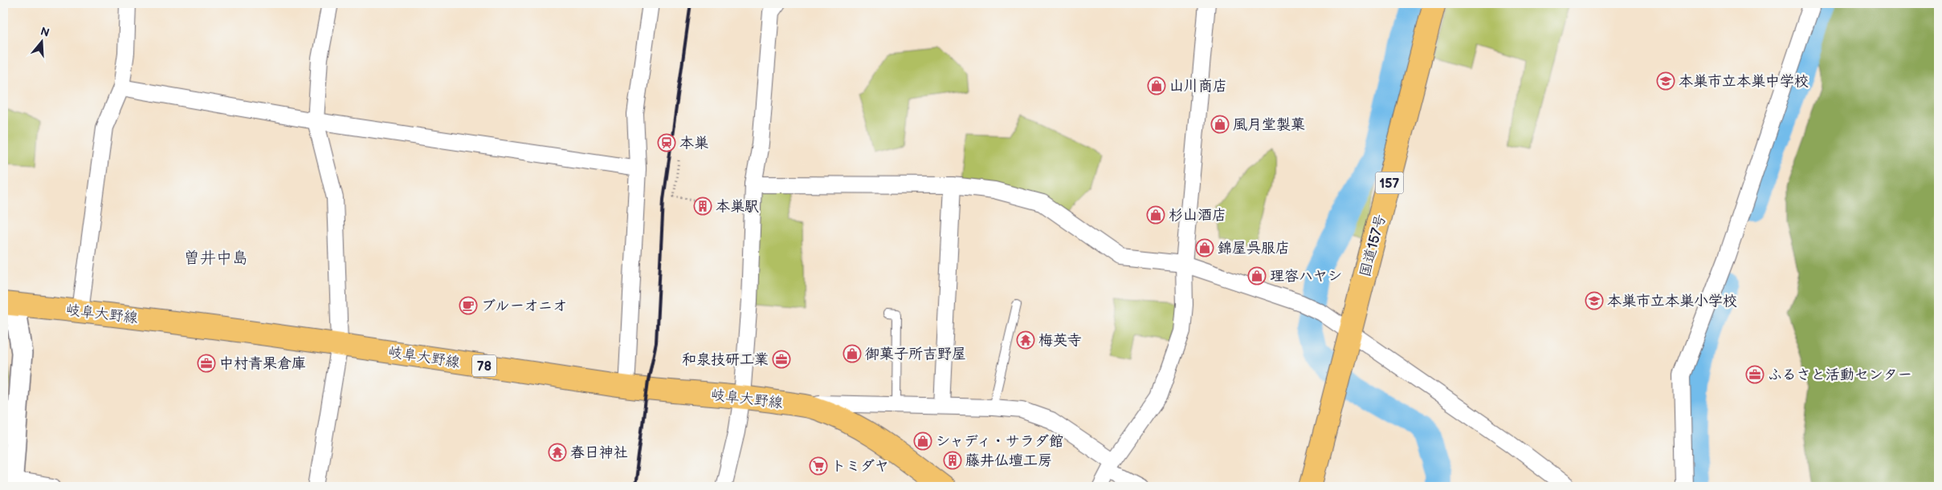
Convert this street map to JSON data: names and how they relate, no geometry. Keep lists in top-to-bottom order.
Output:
{
  "streets": {
    "main road": [
      "157",
      "国道157号",
      "岐阜大野線",
      "78"
    ]
  },
  "districts": ["曽井中島"],
  "places": {
    "school or university": ["本巣市立本巣中学校", "本巣市立本巣小学校"],
    "shop": [
      "山川商店",
      "風月堂製菓",
      "杉山酒店",
      "錦屋呉服店",
      "理容ハヤシ",
      "御菓子所吉野屋",
      "シャディ・サラダ館"
    ],
    "station": ["本巣"],
    "building": ["本巣駅", "藤井仏壇工房"],
    "cafe": ["ブルーオニオ"],
    "temple": ["梅英寺", "春日神社"],
    "office": ["和泉技研工業", "中村青果倉庫", "ふるさと活動センター"],
    "supermarket": ["トミダヤ"]
  },
  "north": "top"
}
